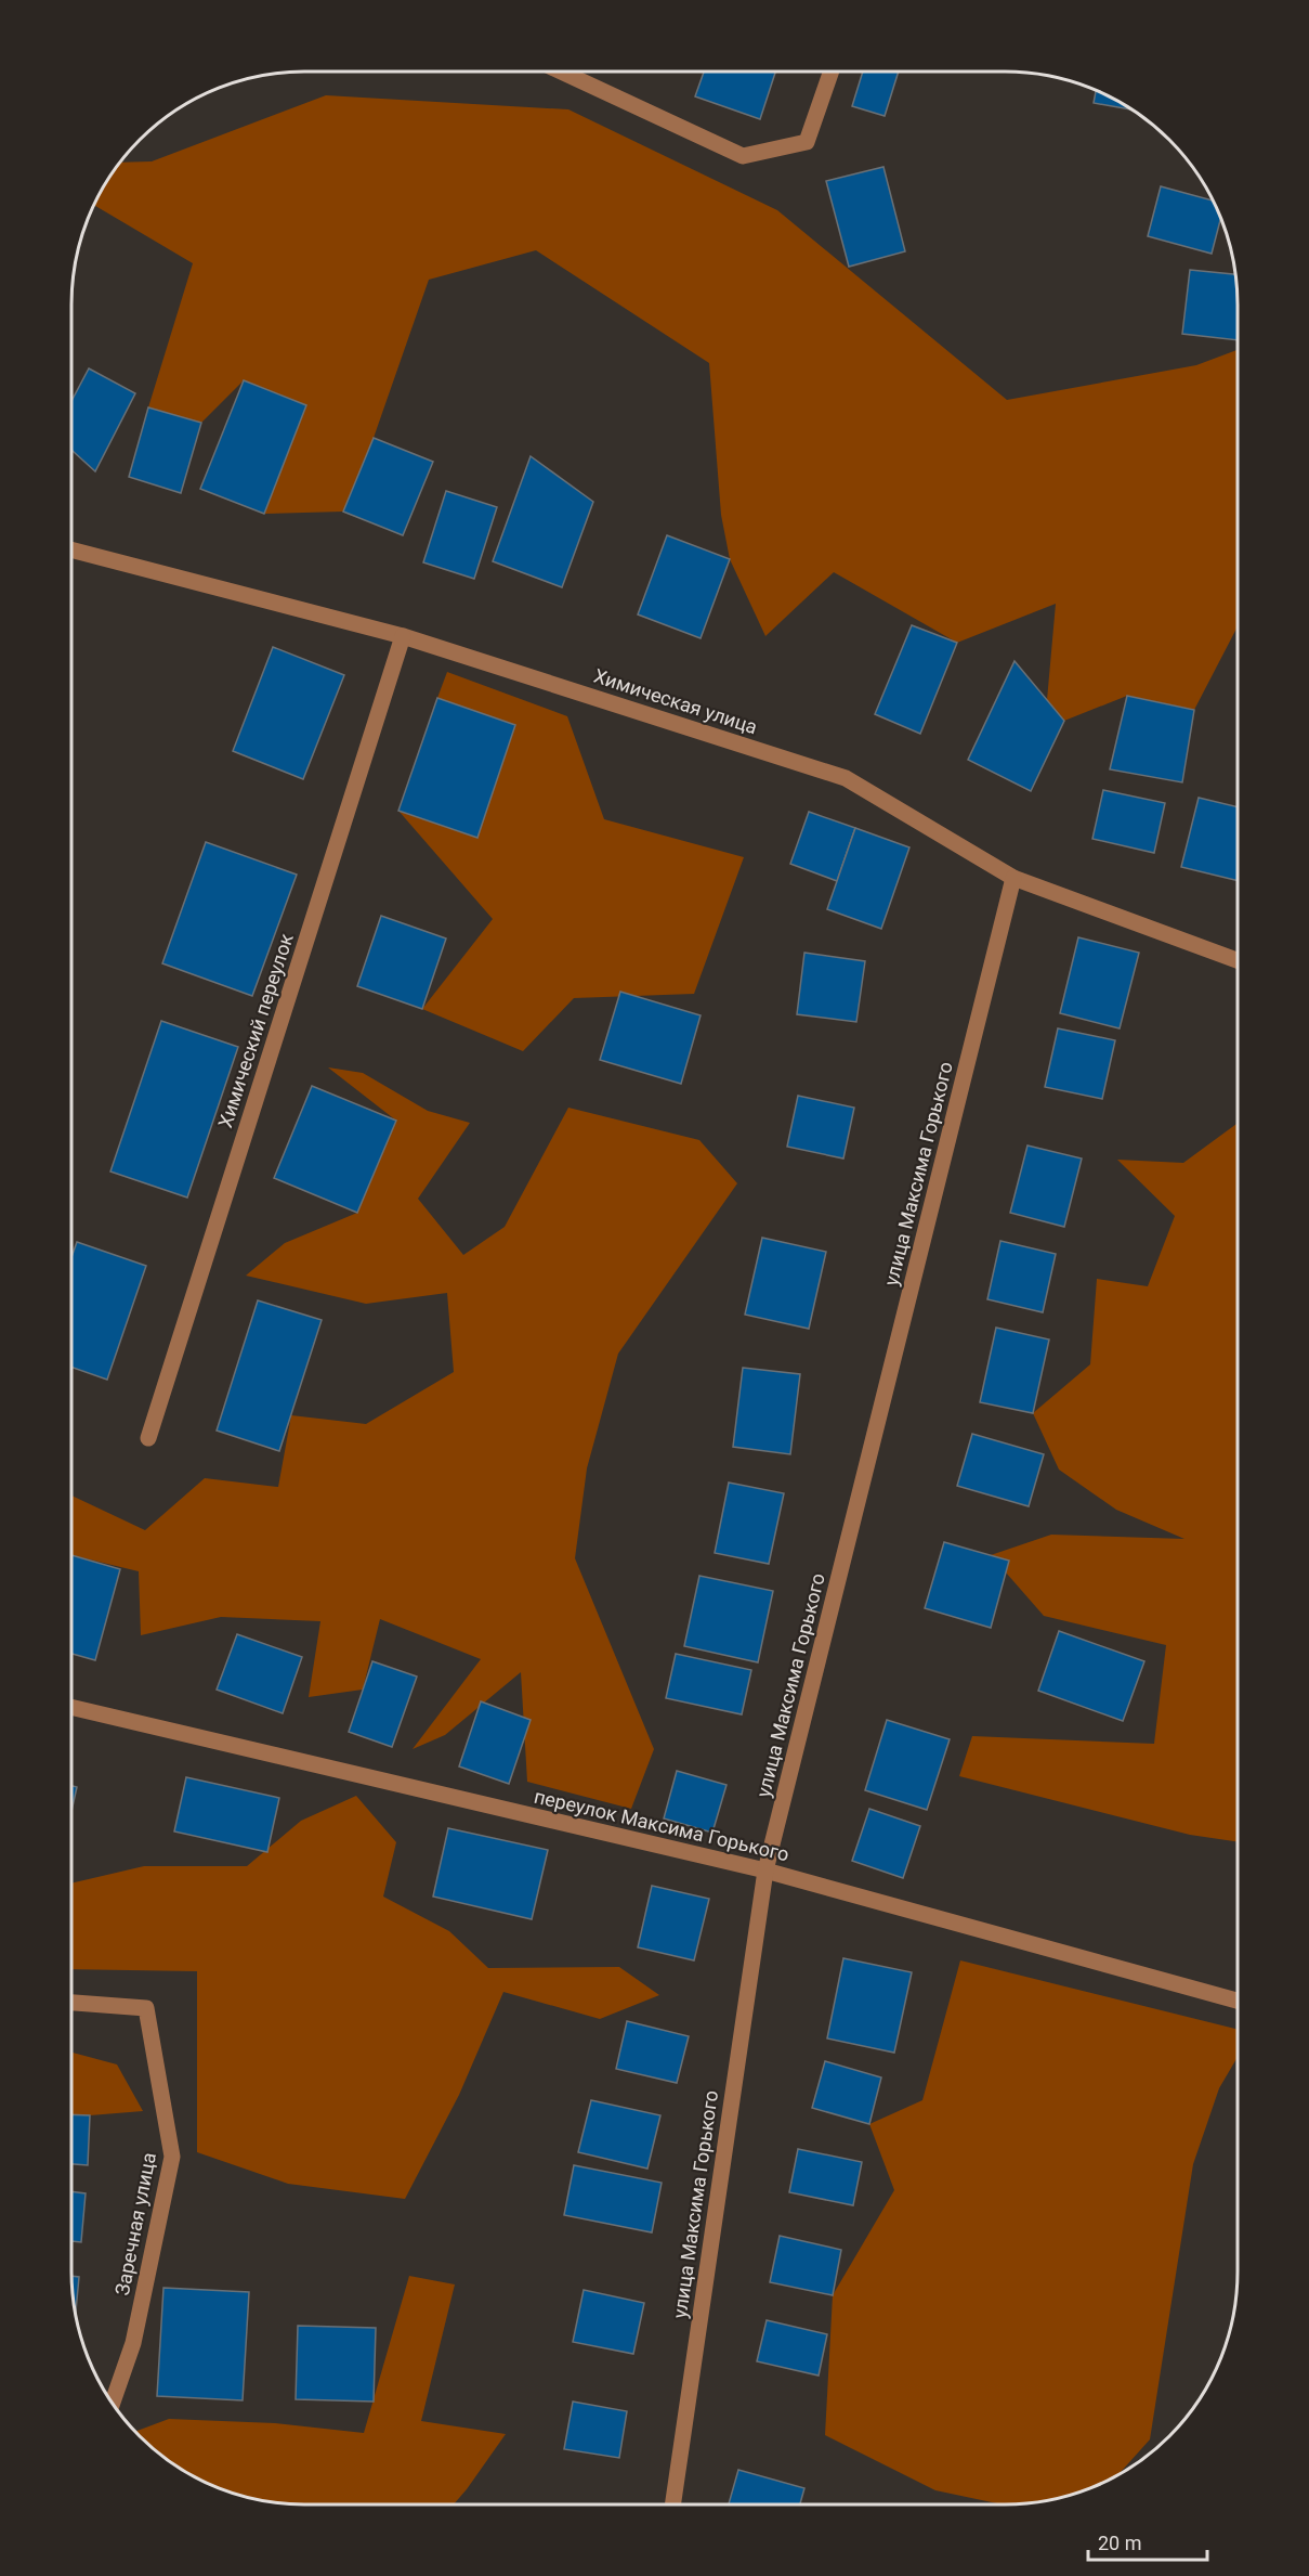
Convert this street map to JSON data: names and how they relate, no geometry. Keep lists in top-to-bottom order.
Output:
{
  "streets": {
    "street": [
      "Химическая улица",
      "Химический переулок",
      "улица Максима Горького",
      "переулок Максима Горького",
      "Заречная улица"
    ]
  },
  "crossings": [
    ["Химическая улица", "Химический переулок"],
    ["Химическая улица", "улица Максима Горького"],
    ["улица Максима Горького", "переулок Максима Горького"]
  ],
  "scale_bar": "20 m"
}
